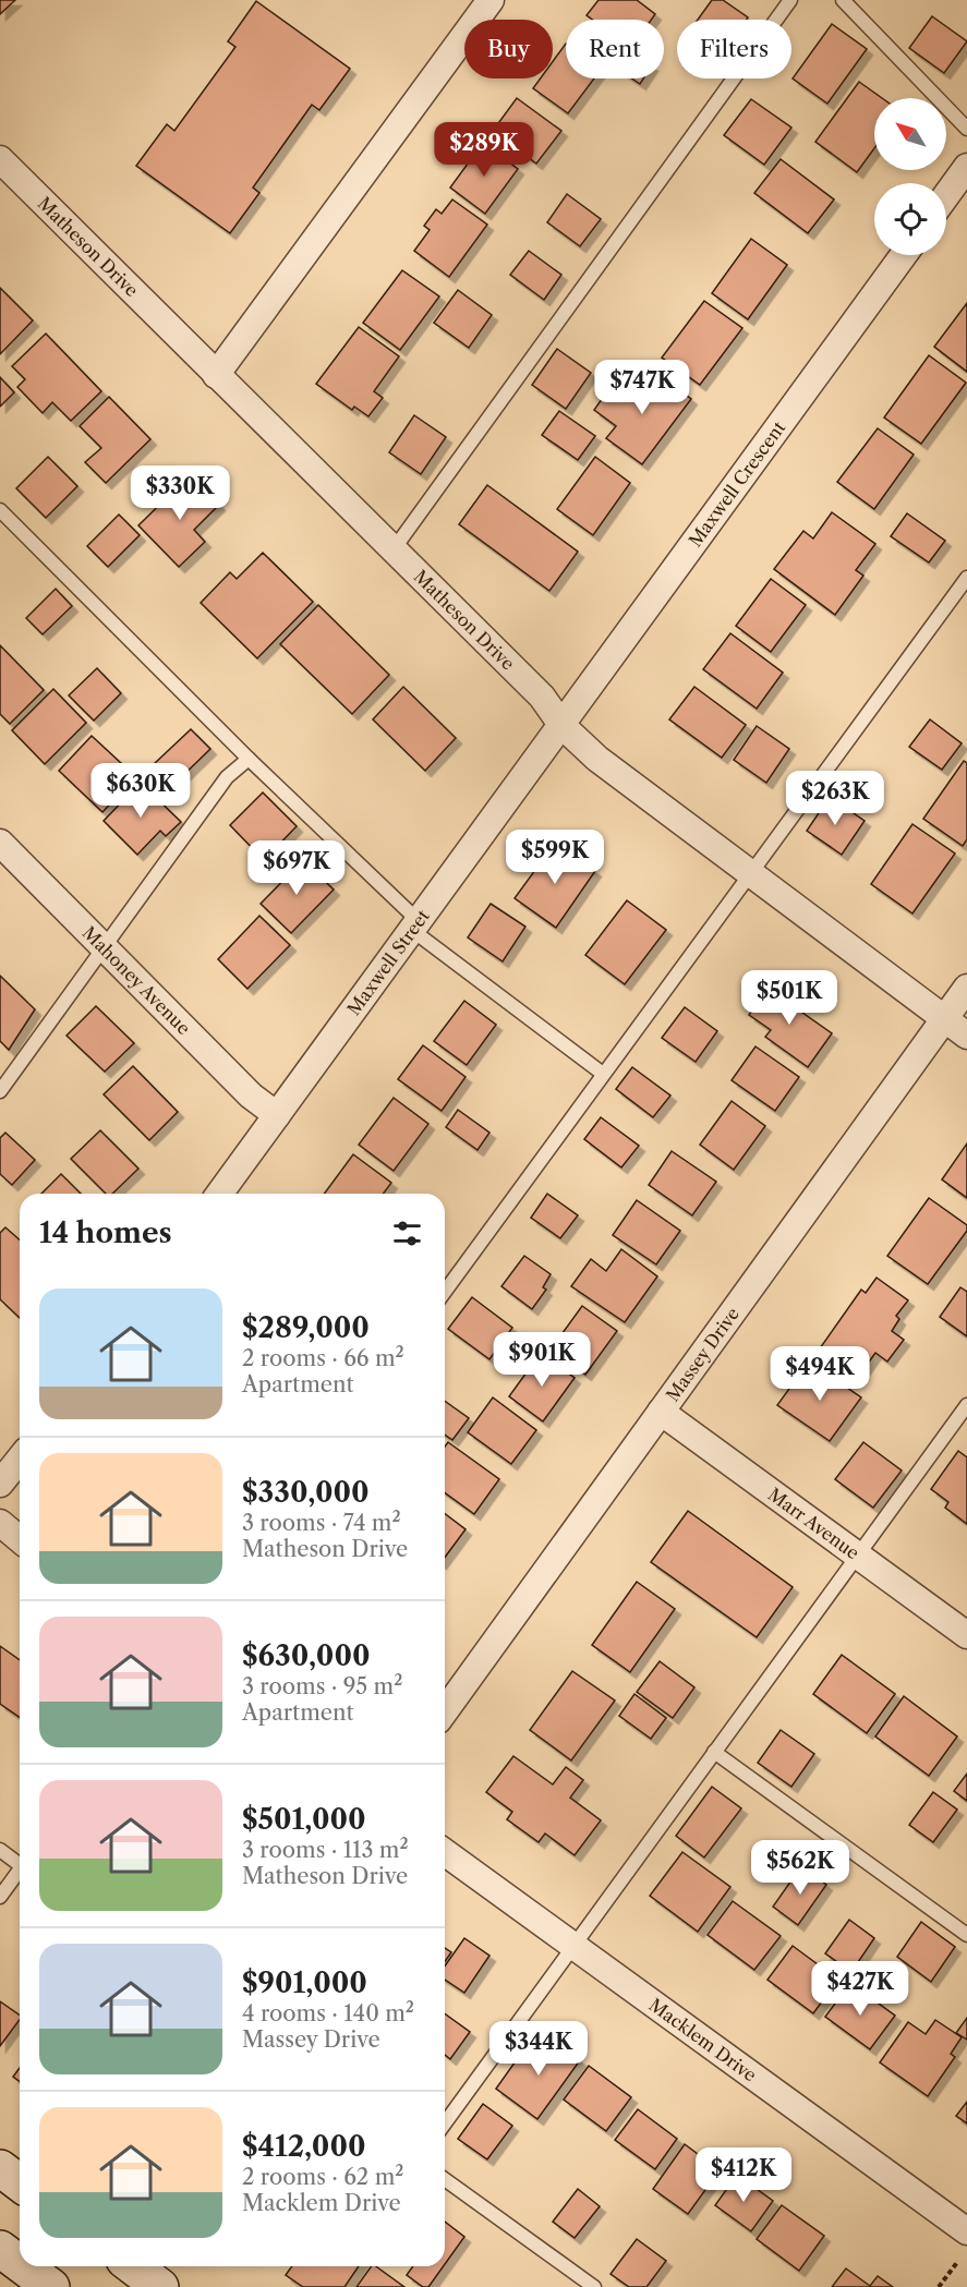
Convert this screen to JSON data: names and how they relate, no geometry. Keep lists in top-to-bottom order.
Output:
{
  "streets": {
    "street": [
      "Matheson Drive",
      "Maxwell Crescent",
      "Maxwell Street",
      "Mahoney Avenue",
      "Massey Drive",
      "Marr Avenue",
      "Macklem Drive"
    ]
  },
  "crossings": [
    ["Matheson Drive", "Maxwell Crescent"],
    ["Matheson Drive", "Maxwell Street"],
    ["Matheson Drive", "Massey Drive"],
    ["Maxwell Crescent", "Maxwell Street"],
    ["Maxwell Street", "Mahoney Avenue"],
    ["Massey Drive", "Marr Avenue"]
  ],
  "north": "top left",
  "page": {
    "chip": ["Buy", "Rent", "Filters"],
    "price": [
      "$289K",
      "$747K",
      "$330K",
      "$630K",
      "$263K",
      "$599K",
      "$697K",
      "$501K",
      "$901K",
      "$494K",
      "$562K",
      "$427K",
      "$344K",
      "$412K"
    ],
    "heading": "14 homes",
    "list": [
      {
        "name": "$289,000",
        "note": "2 rooms · 66 m² · Apartment"
      },
      {
        "name": "$330,000",
        "note": "3 rooms · 74 m² · Matheson Drive"
      },
      {
        "name": "$630,000",
        "note": "3 rooms · 95 m² · Apartment"
      },
      {
        "name": "$501,000",
        "note": "3 rooms · 113 m² · Matheson Drive"
      },
      {
        "name": "$901,000",
        "note": "4 rooms · 140 m² · Massey Drive"
      },
      {
        "name": "$412,000",
        "note": "2 rooms · 62 m² · Macklem Drive"
      }
    ]
  }
}
